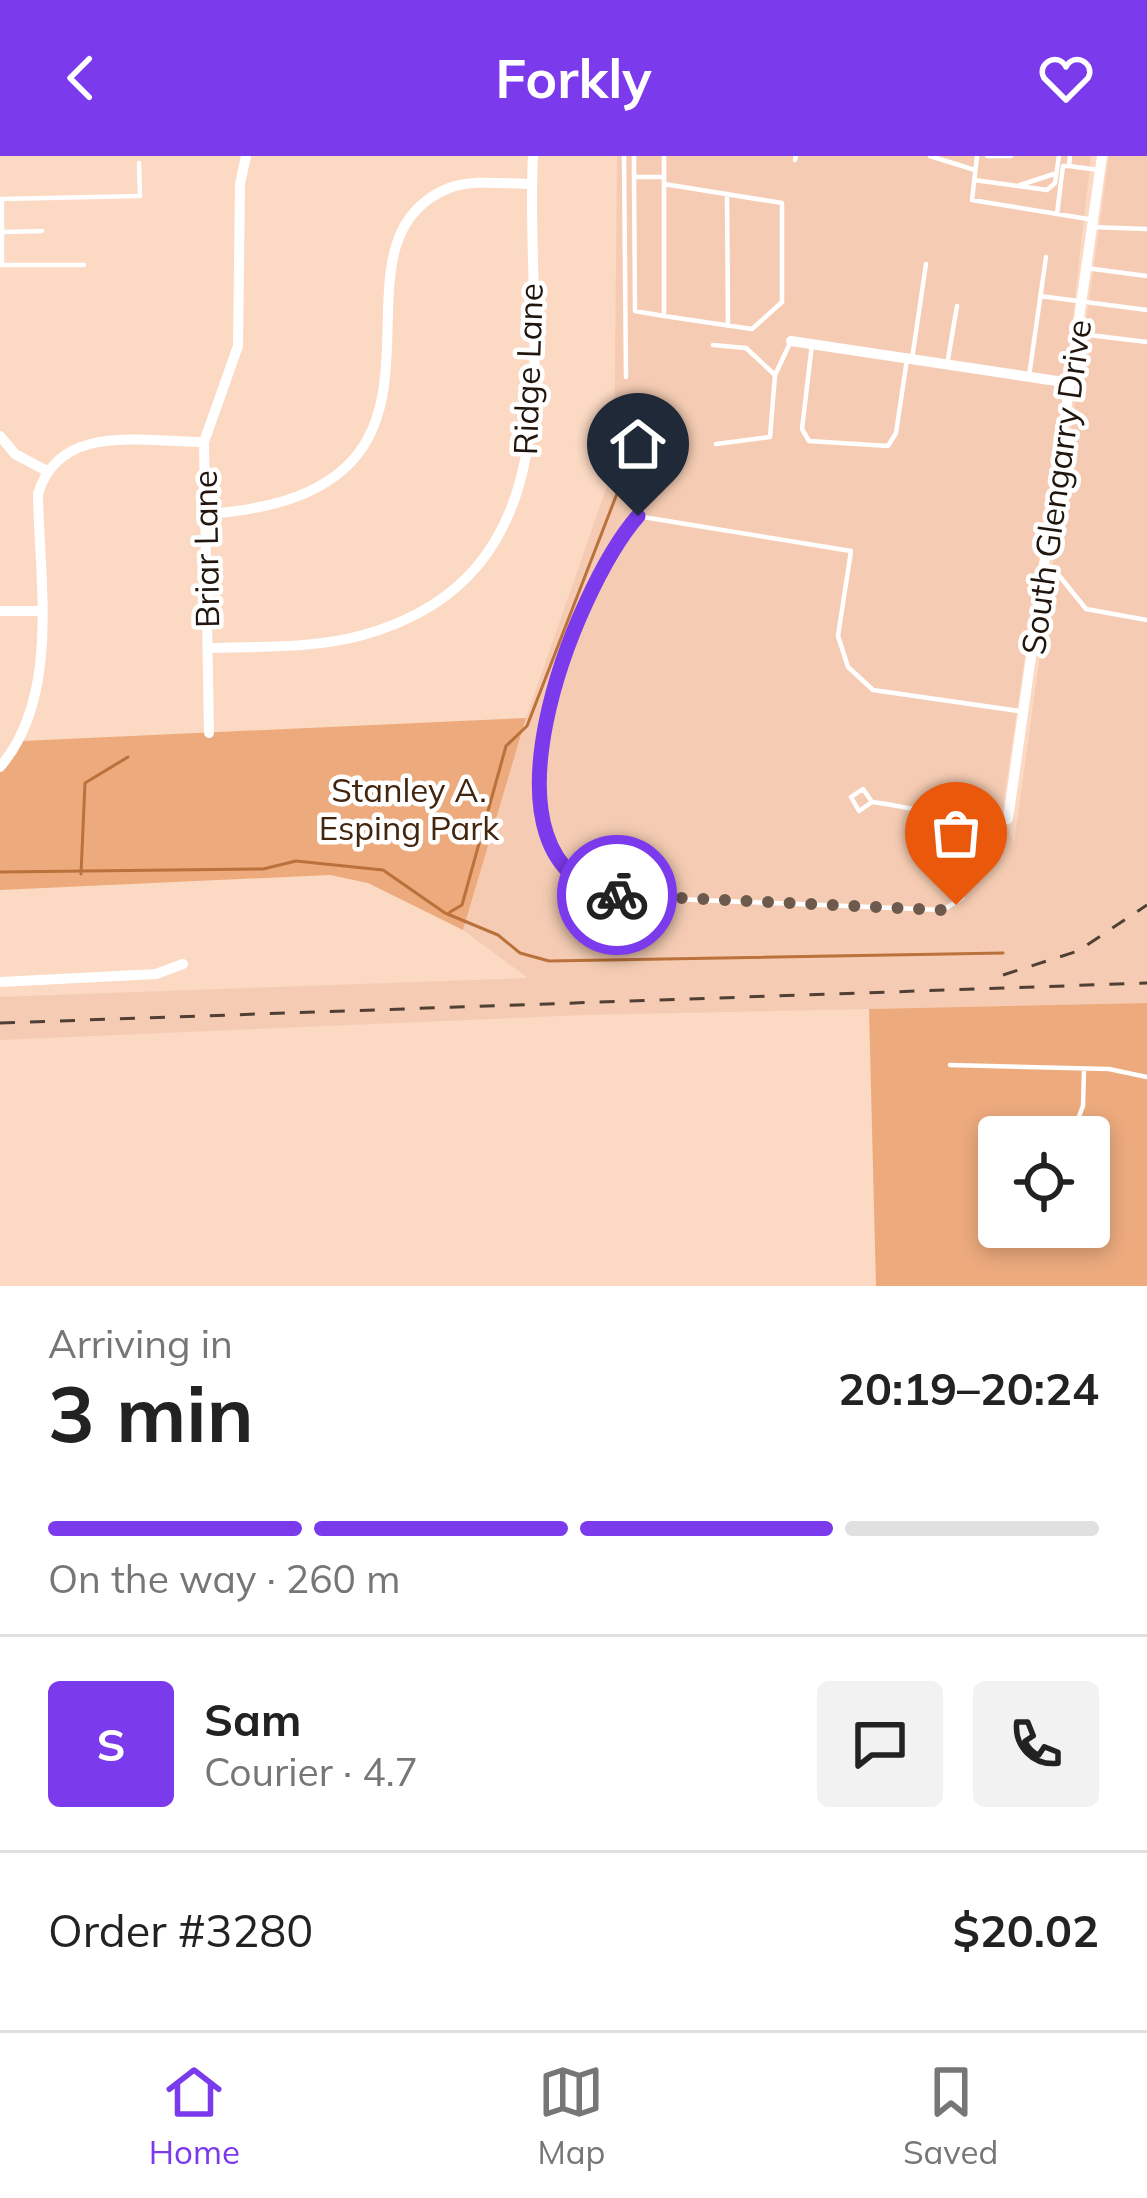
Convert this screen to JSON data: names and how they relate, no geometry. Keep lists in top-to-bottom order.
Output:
{
  "streets": {
    "street": ["Ridge Lane", "South Glengarry Drive", "Briar Lane"]
  },
  "crossings": [
    ["Ridge Lane", "Briar Lane"]
  ],
  "parks": ["Stanley A. Esping Park"],
  "page": {
    "header": "Forkly",
    "heading": ["3 min", "Arriving in", "20:19–20:24"],
    "panel": [
      "Sam",
      "Courier · 4.7",
      "Order #3280",
      "$20.02"
    ],
    "bar": "On the way · 260 m",
    "round": "S",
    "tabs": ["Home", "Map", "Saved"]
  }
}
